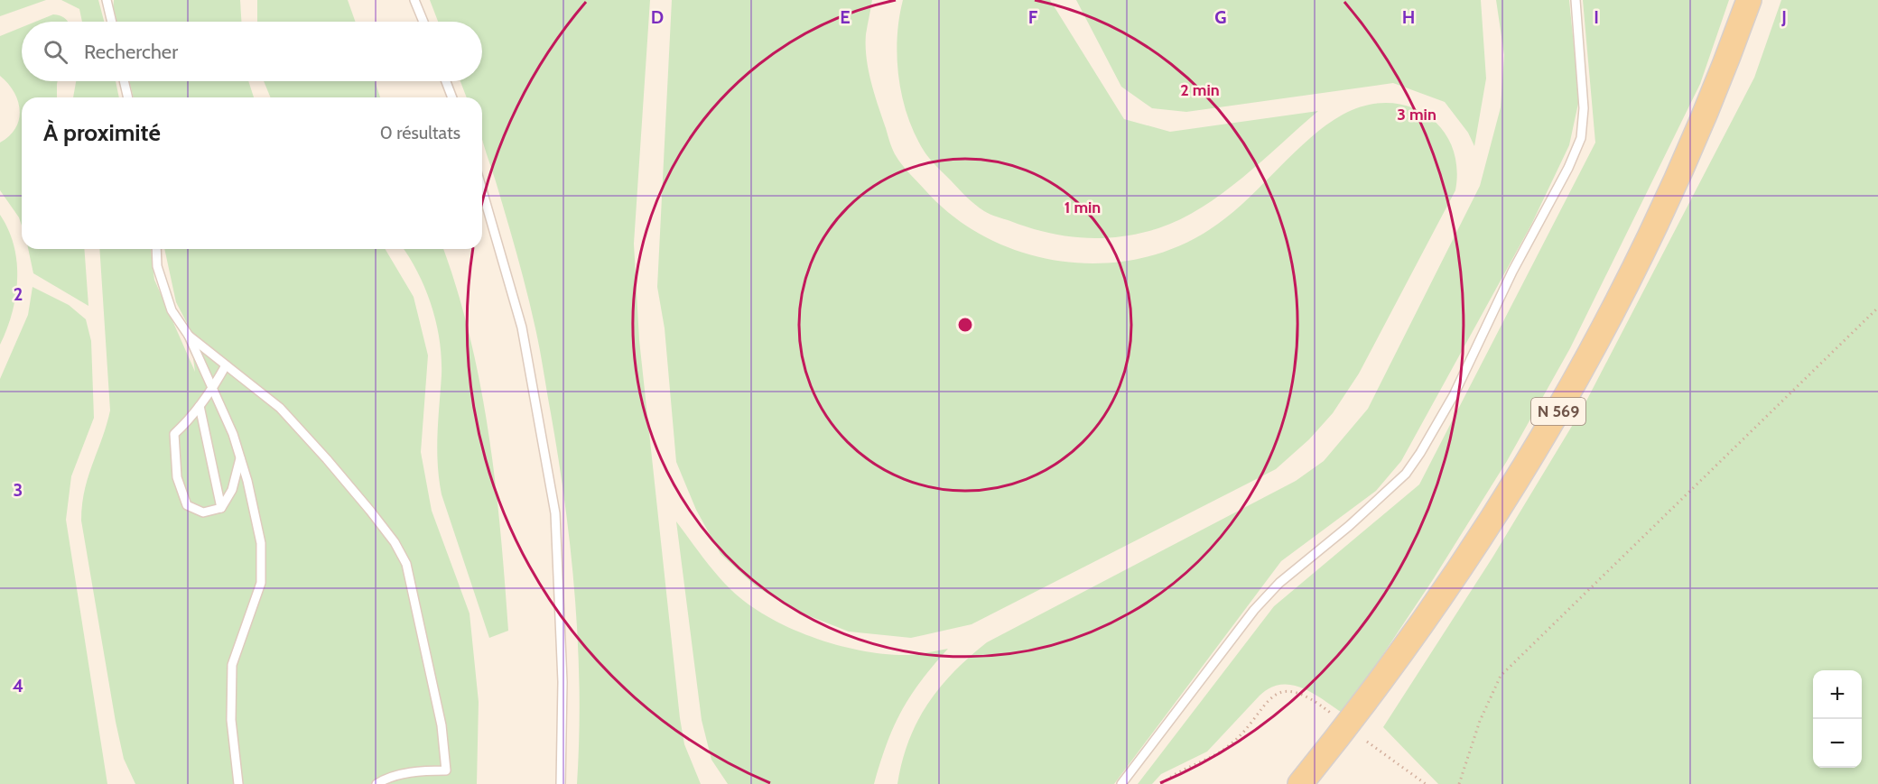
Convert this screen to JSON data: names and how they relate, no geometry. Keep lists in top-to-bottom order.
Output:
{
  "streets": {
    "main road": ["N 569"]
  },
  "page": {
    "search": "Rechercher",
    "heading": ["À proximité", "0 résultats"],
    "map_buttons": ["+", "−"]
  },
  "grid": {
    "columns": [
      "D",
      "E",
      "F",
      "G",
      "H",
      "I",
      "J"
    ],
    "rows": ["2", "3", "4"]
  },
  "rings": ["2 min", "3 min", "1 min"]
}
